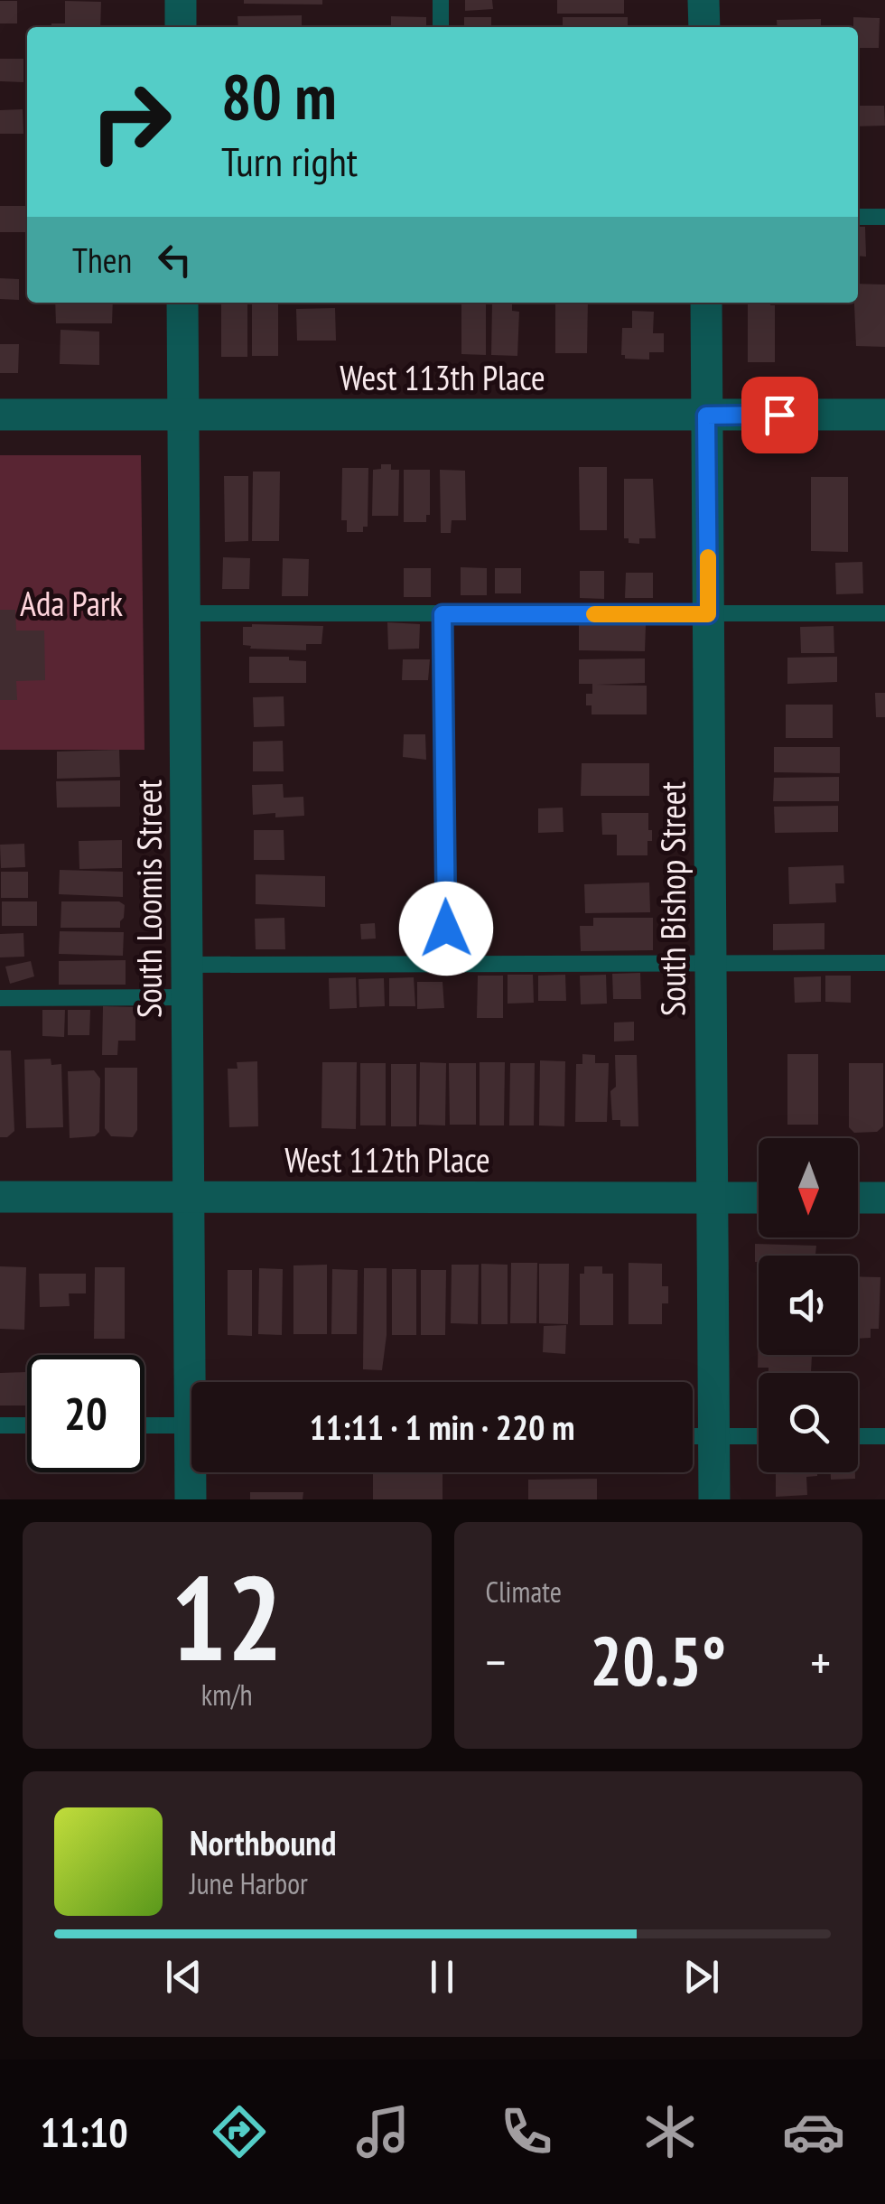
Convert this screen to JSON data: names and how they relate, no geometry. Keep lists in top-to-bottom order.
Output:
{
  "streets": {
    "street": [
      "West 113th Place",
      "South Loomis Street",
      "South Bishop Street",
      "West 112th Place"
    ]
  },
  "crossings": [
    ["West 113th Place", "South Loomis Street"],
    ["West 113th Place", "South Bishop Street"],
    ["South Loomis Street", "West 112th Place"],
    ["South Bishop Street", "West 112th Place"]
  ],
  "parks": ["Ada Park"],
  "north": "bottom",
  "page": {
    "turn": ["80 m", "Turn right"],
    "then": "Then",
    "limit": "20",
    "trip": "11:11 · 1 min · 220 m",
    "tile": [
      ["12", "km/h"],
      "Climate"
    ],
    "heat": ["−", "20.5°", "+"],
    "song": ["Northbound", "June Harbor"],
    "tabs": "11:10"
  }
}
